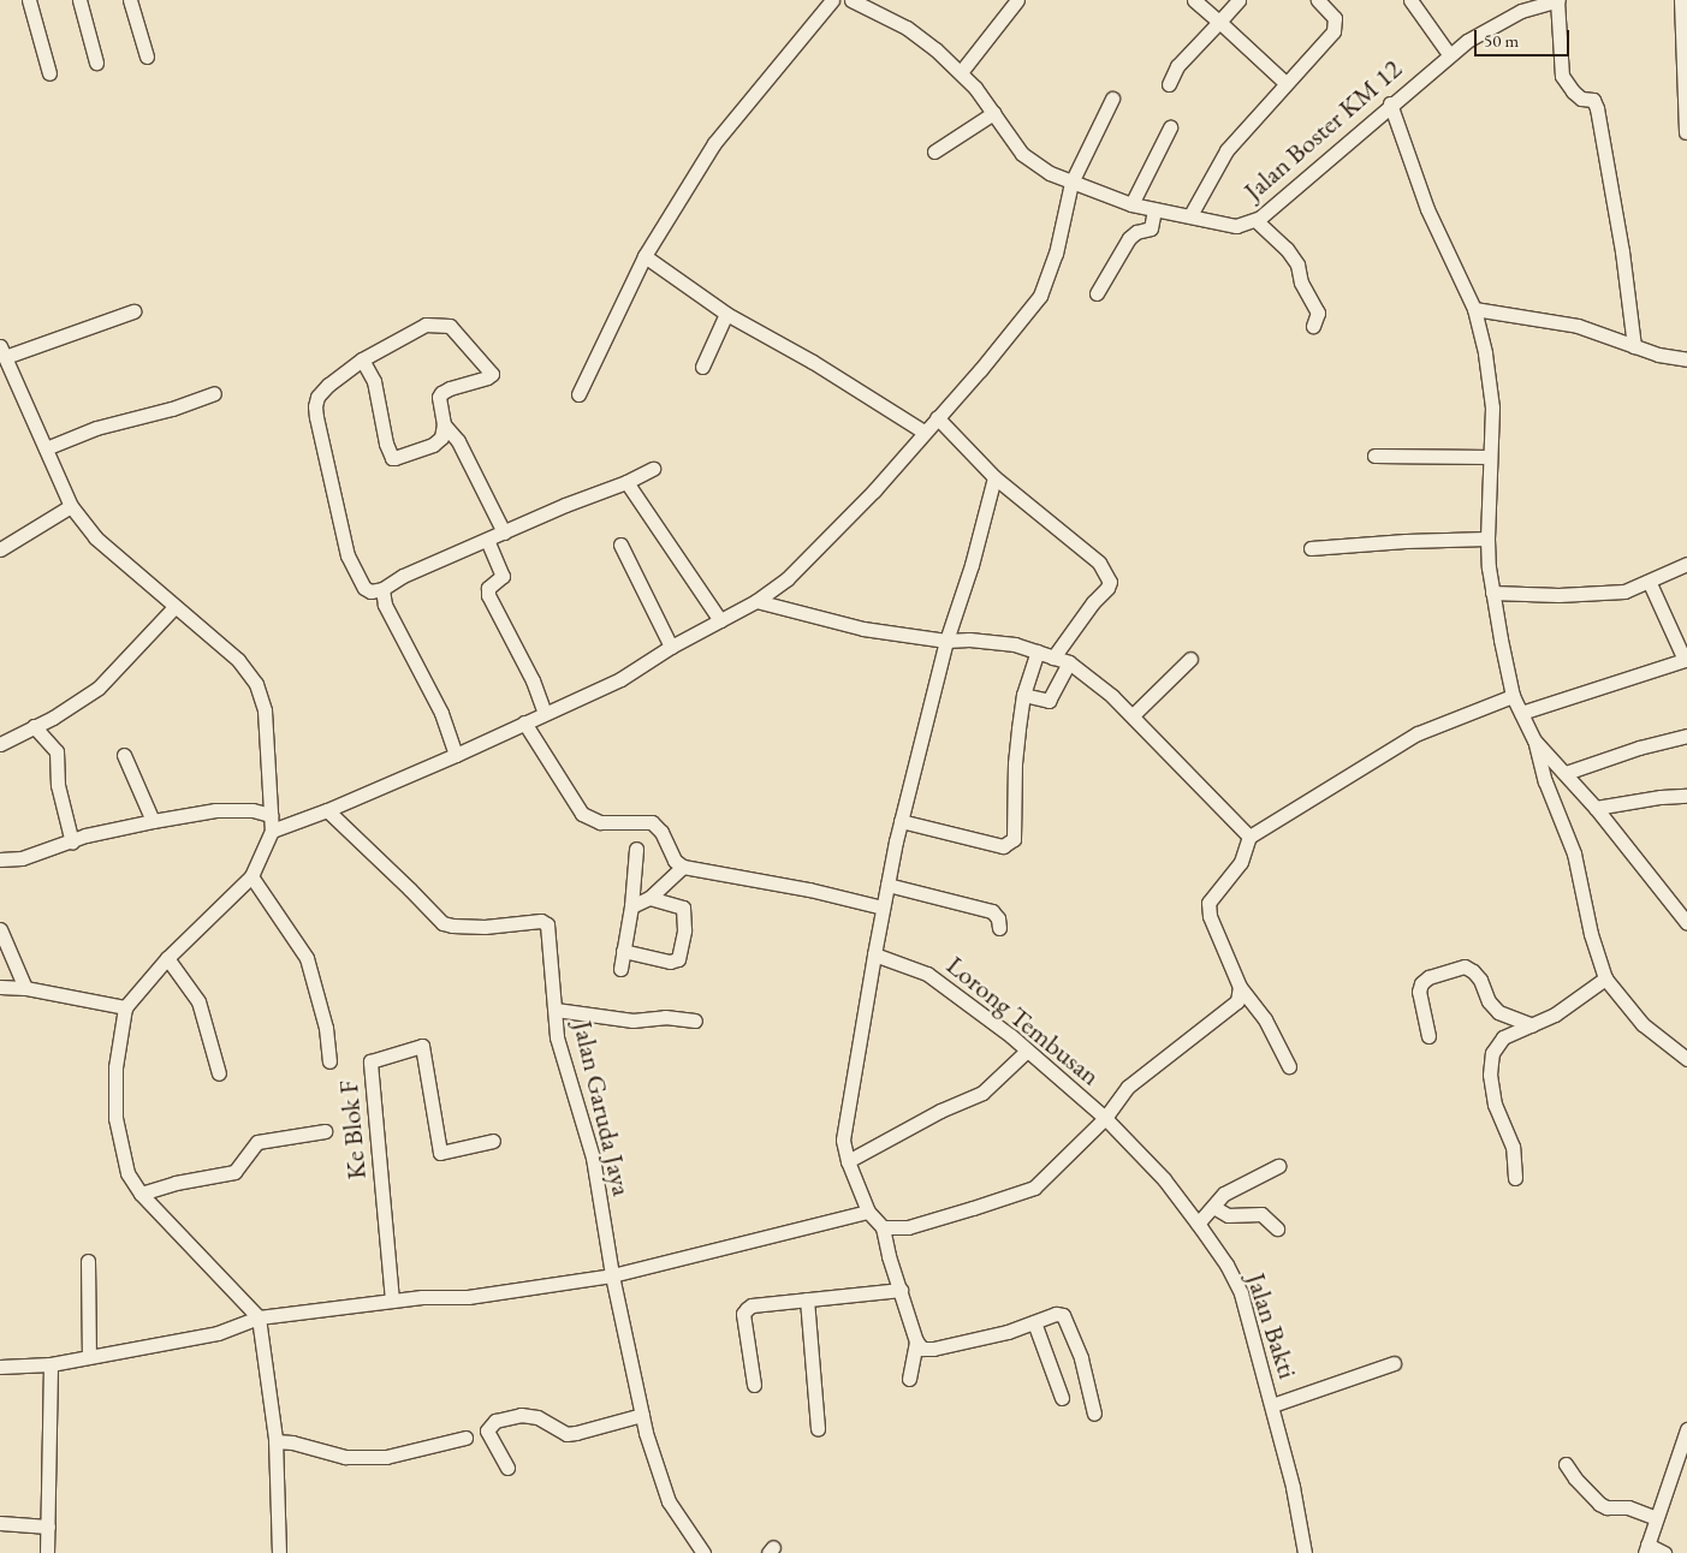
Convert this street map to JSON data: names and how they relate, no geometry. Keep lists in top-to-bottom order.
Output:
{
  "streets": {
    "street": [
      "Jalan Boster KM 12",
      "Lorong Tembusan",
      "Jalan Garuda Jaya",
      "Ke Blok F",
      "Jalan Bakti"
    ]
  },
  "crossings": [
    ["Lorong Tembusan", "Jalan Bakti"]
  ],
  "scale_bar": "50 m"
}
